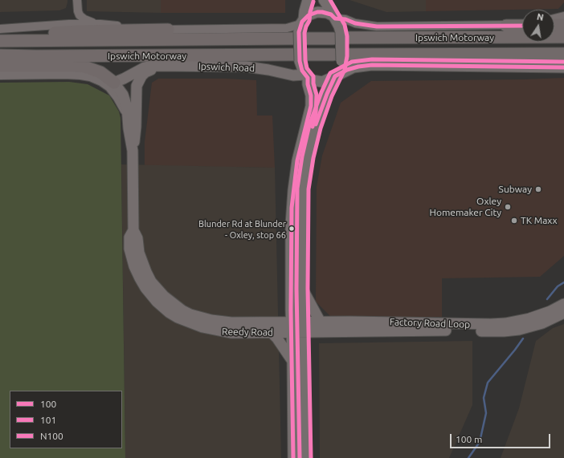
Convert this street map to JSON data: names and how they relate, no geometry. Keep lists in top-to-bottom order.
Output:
{
  "streets": {
    "highway": ["Ipswich Motorway"],
    "main road": ["Ipswich Road", "Factory Road Loop", "Reedy Road"]
  },
  "crossings": [
    ["Ipswich Road", "Reedy Road"],
    ["Factory Road Loop", "Reedy Road"]
  ],
  "places": [
    "Subway",
    "Oxley Homemaker City",
    "TK Maxx",
    "Blunder Rd at Blunder - Oxley, stop 66"
  ],
  "lines": ["transit line 101", "transit line 100", "transit line N100"],
  "legend": ["100", "101", "N100"],
  "scale_bar": "100 m",
  "north": "top"
}
